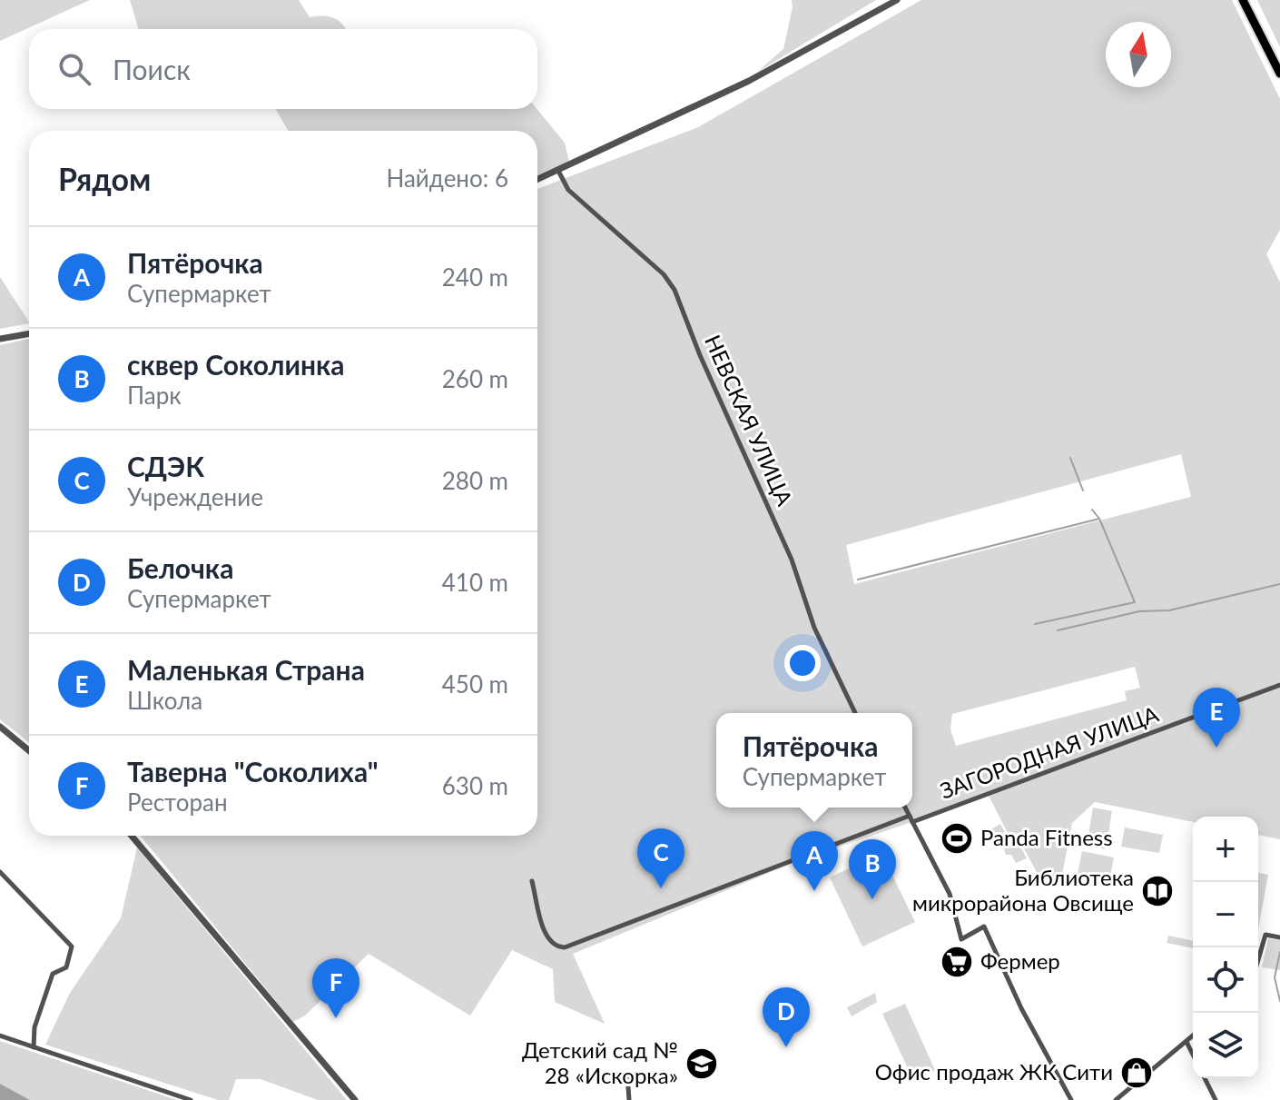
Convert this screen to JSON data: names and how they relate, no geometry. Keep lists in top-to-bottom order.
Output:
{
  "streets": {
    "street": ["НЕВСКАЯ УЛИЦА", "ЗАГОРОДНАЯ УЛИЦА"]
  },
  "places": {
    "sports": ["Panda Fitness"],
    "library": ["Библиотека микрорайона Овсище"],
    "supermarket": ["Фермер"],
    "school or university": ["Детский сад № 28 «Искорка»"],
    "shop": ["Офис продаж ЖК Сити"]
  },
  "north": "top",
  "page": {
    "search": "Поиск",
    "heading": ["Рядом", "Найдено: 6"],
    "list": [
      {
        "mark": "A",
        "name": "Пятёрочка",
        "note": "Супермаркет",
        "value": "240 m"
      },
      {
        "mark": "B",
        "name": "сквер Соколинка",
        "note": "Парк",
        "value": "260 m"
      },
      {
        "mark": "C",
        "name": "СДЭК",
        "note": "Учреждение",
        "value": "280 m"
      },
      {
        "mark": "D",
        "name": "Белочка",
        "note": "Супермаркет",
        "value": "410 m"
      },
      {
        "mark": "E",
        "name": "Маленькая Страна",
        "note": "Школа",
        "value": "450 m"
      },
      {
        "mark": "F",
        "name": "Таверна \"Соколиха\"",
        "note": "Ресторан",
        "value": "630 m"
      }
    ],
    "pins": [
      "E",
      "C",
      "A",
      "B",
      "F",
      "D"
    ],
    "popup": ["Пятёрочка", "Супермаркет"],
    "map_buttons": ["+", "−"]
  }
}
